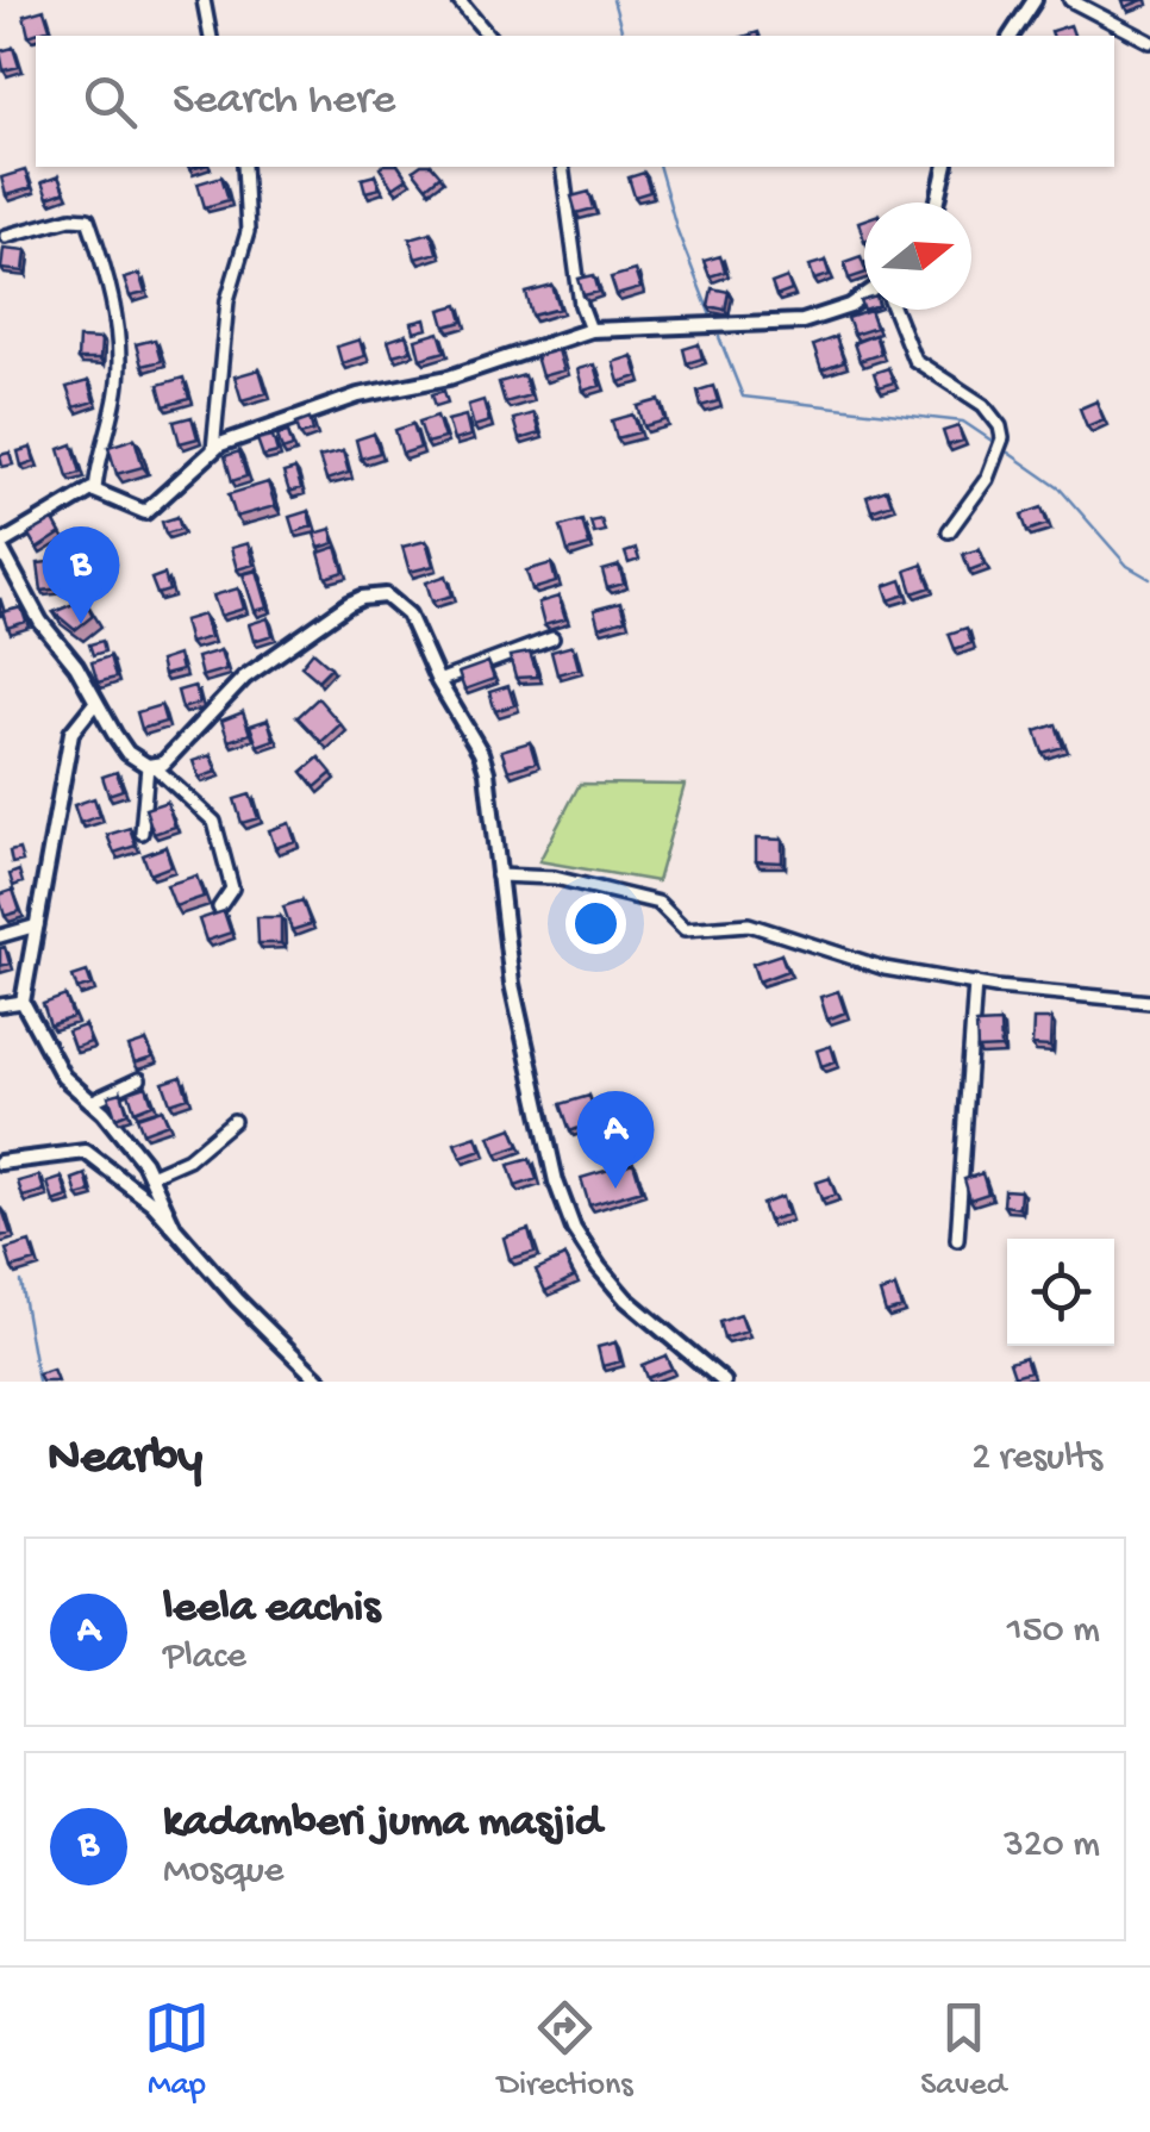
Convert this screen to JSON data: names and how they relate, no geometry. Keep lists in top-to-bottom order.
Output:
{
  "north": "right",
  "page": {
    "search": "Search here",
    "pins": ["B", "A"],
    "heading": ["Nearby", "2 results"],
    "list": [
      {
        "mark": "A",
        "name": "leela eachis",
        "note": "Place",
        "value": "150 m"
      },
      {
        "mark": "B",
        "name": "kadamberi juma masjid",
        "note": "Mosque",
        "value": "320 m"
      }
    ],
    "nav": ["Map", "Directions", "Saved"]
  }
}
